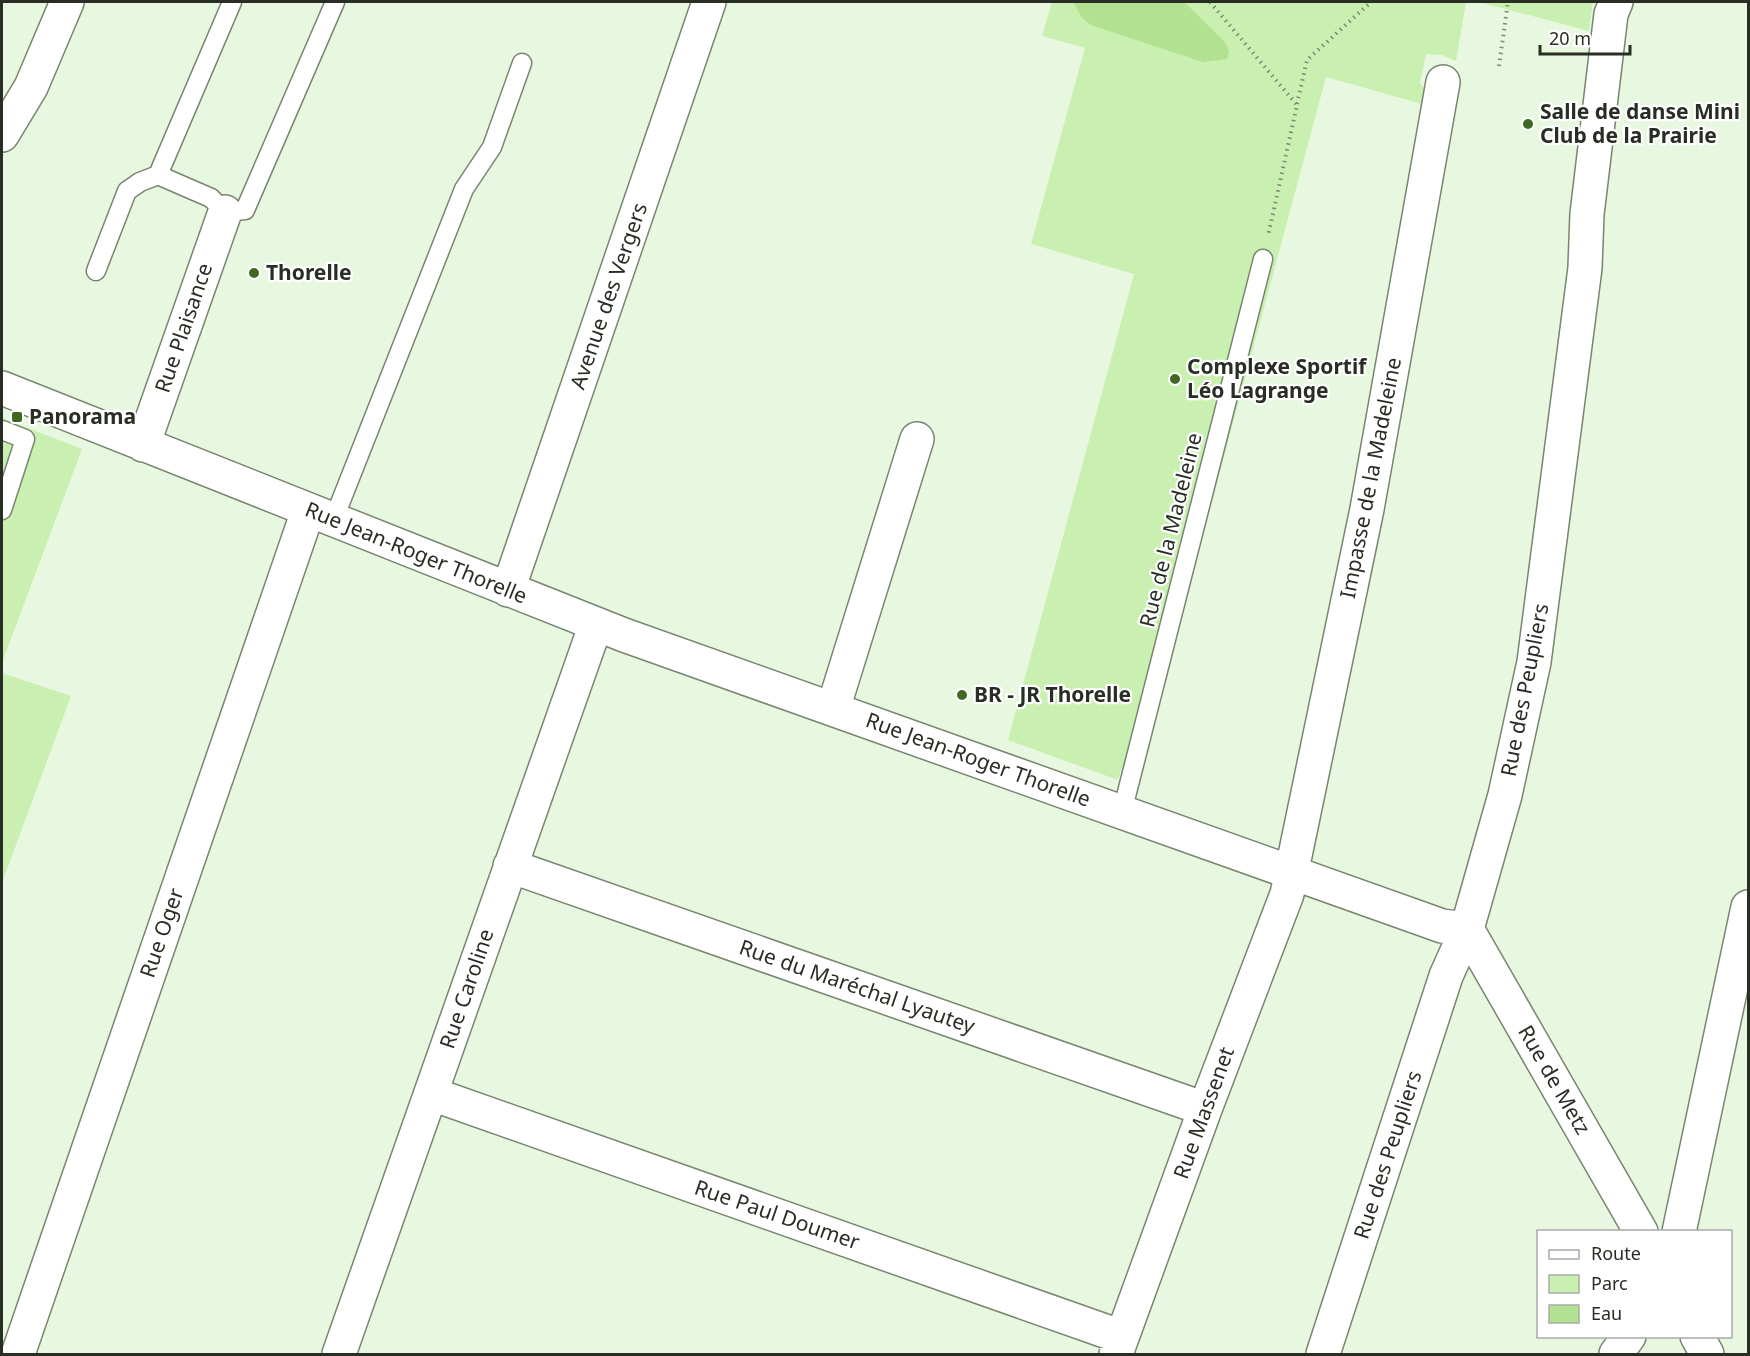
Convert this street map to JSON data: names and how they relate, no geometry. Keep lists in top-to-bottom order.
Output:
{
  "streets": {
    "street": [
      "Avenue des Vergers",
      "Rue Plaisance",
      "Impasse de la Madeleine",
      "Rue Jean-Roger Thorelle",
      "Rue des Peupliers",
      "Rue Oger",
      "Rue du Maréchal Lyautey",
      "Rue Caroline",
      "Rue de Metz",
      "Rue Massenet",
      "Rue Paul Doumer"
    ],
    "lane": ["Rue de la Madeleine"]
  },
  "crossings": [
    ["Avenue des Vergers", "Rue Jean-Roger Thorelle"],
    ["Rue Plaisance", "Rue Jean-Roger Thorelle"],
    ["Impasse de la Madeleine", "Rue Jean-Roger Thorelle"],
    ["Impasse de la Madeleine", "Rue Massenet"],
    ["Rue de la Madeleine", "Rue Jean-Roger Thorelle"],
    ["Rue Jean-Roger Thorelle", "Rue des Peupliers"],
    ["Rue Jean-Roger Thorelle", "Rue Oger"],
    ["Rue Jean-Roger Thorelle", "Rue Caroline"],
    ["Rue Jean-Roger Thorelle", "Rue de Metz"],
    ["Rue Jean-Roger Thorelle", "Rue Massenet"],
    ["Rue des Peupliers", "Rue de Metz"],
    ["Rue du Maréchal Lyautey", "Rue Caroline"],
    ["Rue du Maréchal Lyautey", "Rue Massenet"],
    ["Rue Caroline", "Rue Paul Doumer"],
    ["Rue Massenet", "Rue Paul Doumer"]
  ],
  "places": {
    "other": [
      "Salle de danse Mini Club de la Prairie",
      "Thorelle",
      "Complexe Sportif Léo Lagrange",
      "BR - JR Thorelle"
    ],
    "transit": ["Panorama"]
  },
  "legend": ["Route", "Parc", "Eau"],
  "scale_bar": "20 m"
}
